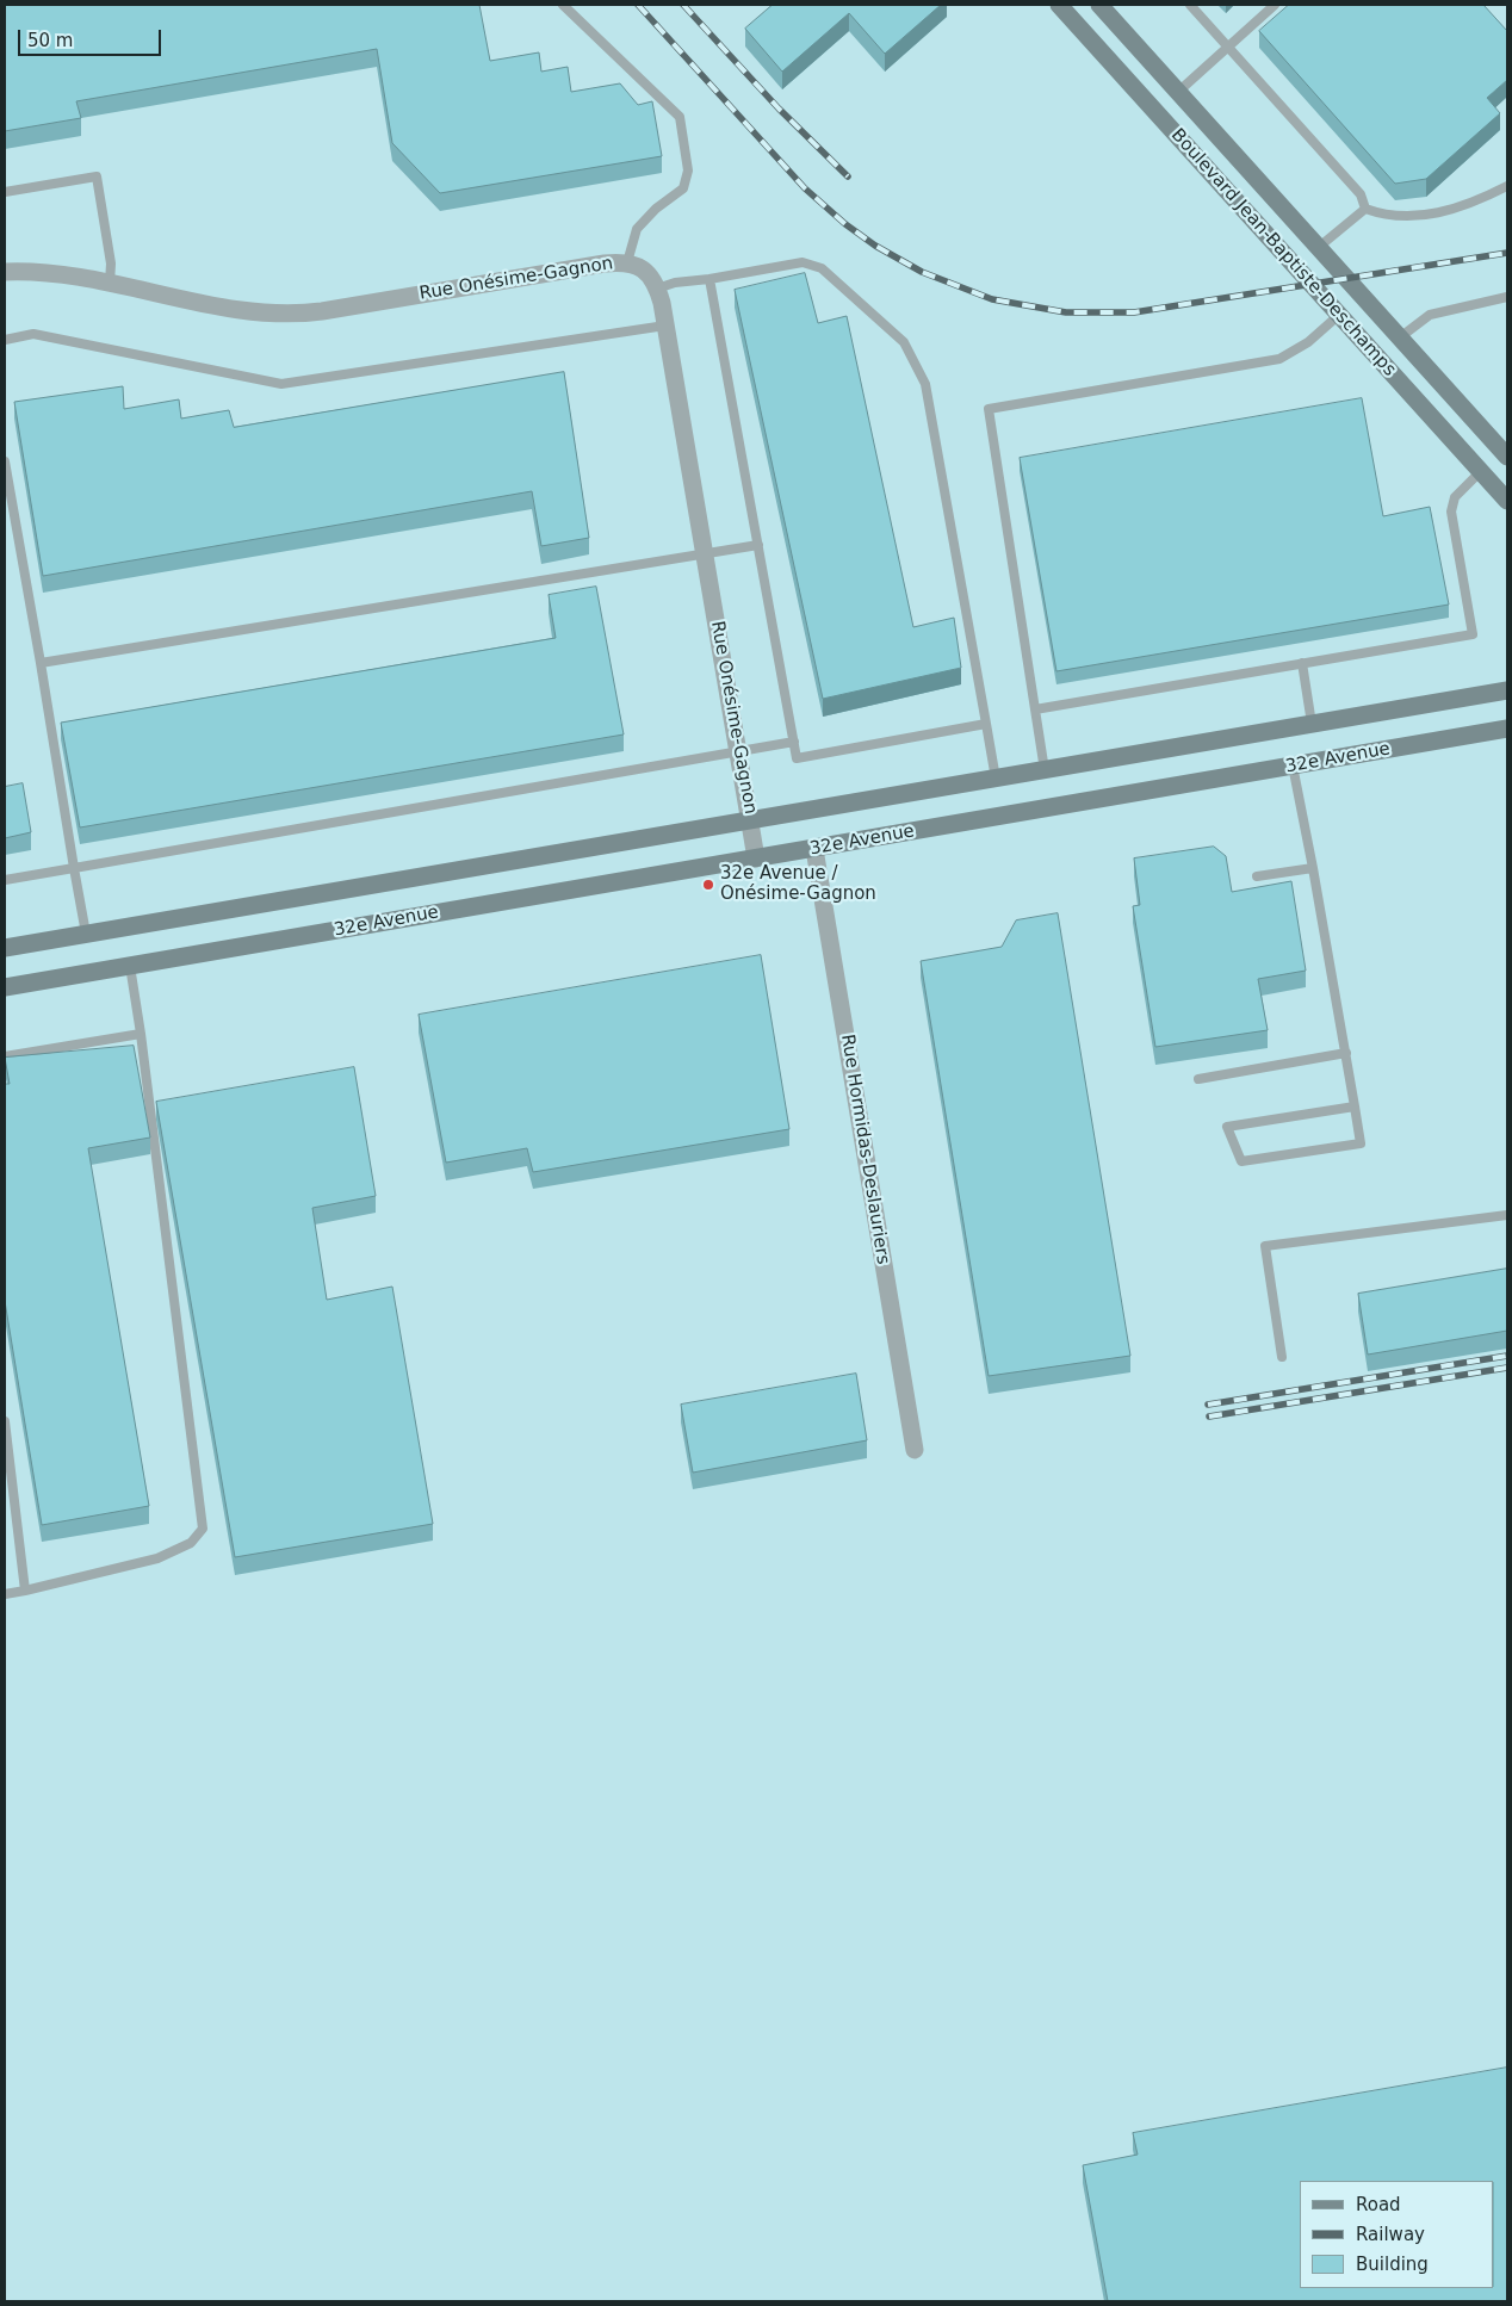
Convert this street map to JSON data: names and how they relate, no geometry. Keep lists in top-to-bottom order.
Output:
{
  "streets": {
    "street": [
      "Boulevard Jean-Baptiste-Deschamps",
      "Rue Onésime-Gagnon",
      "32e Avenue",
      "Rue Hormidas-Deslauriers"
    ]
  },
  "crossings": [
    ["Rue Onésime-Gagnon", "32e Avenue"],
    ["32e Avenue", "Rue Hormidas-Deslauriers"]
  ],
  "places": ["32e Avenue / Onésime-Gagnon"],
  "legend": ["Road", "Railway", "Building"],
  "scale_bar": "50 m"
}
